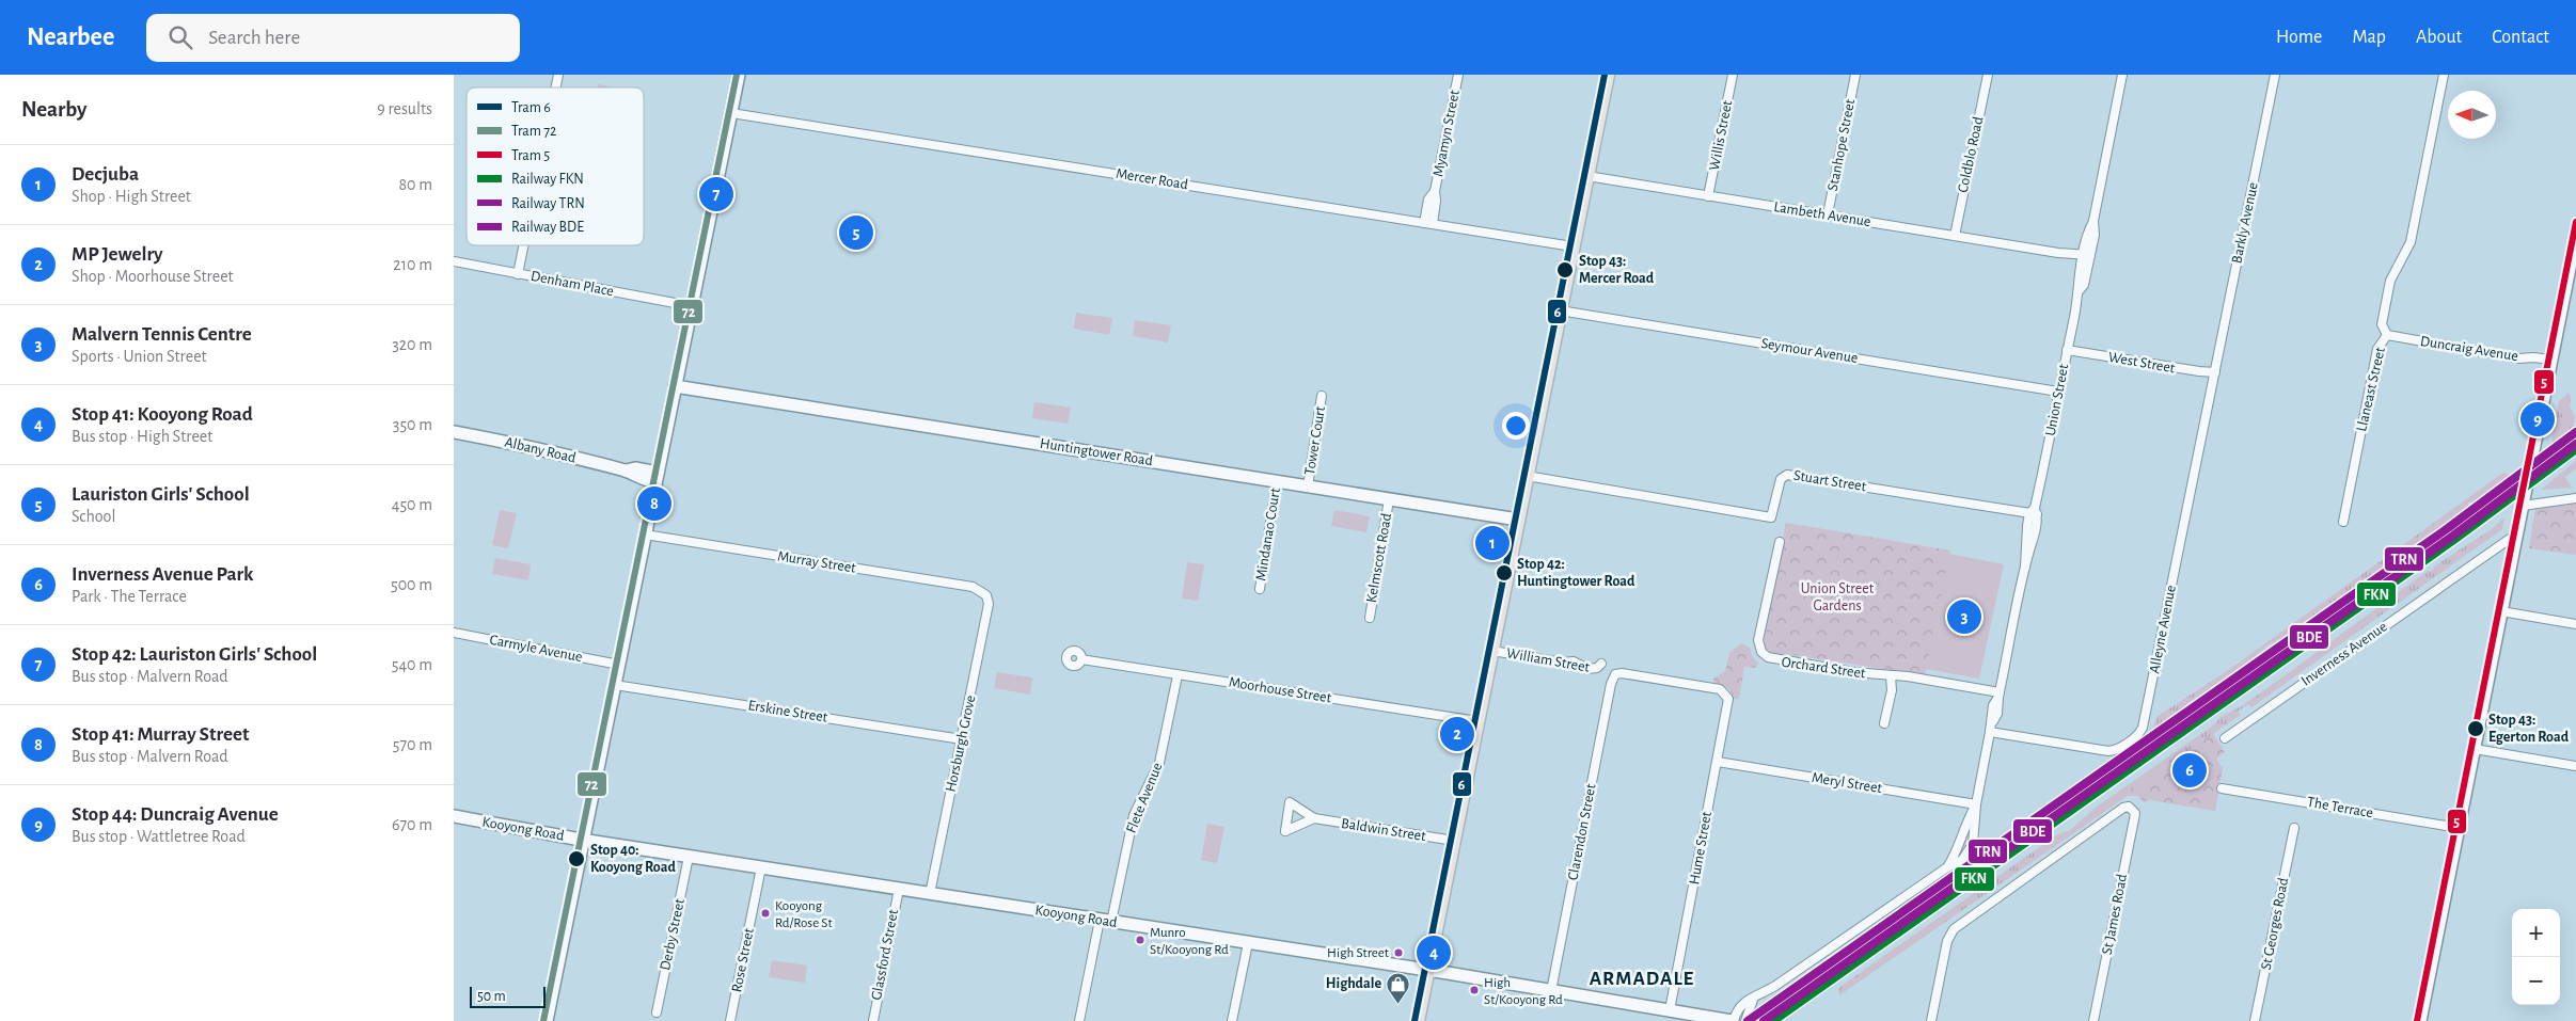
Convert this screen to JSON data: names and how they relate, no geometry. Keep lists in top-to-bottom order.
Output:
{
  "streets": {
    "street": [
      "Myamyn Street",
      "Willis Street",
      "Stanhope Street",
      "Coldblo Road",
      "Mercer Road",
      "Lambeth Avenue",
      "Barkly Avenue",
      "Denham Place",
      "Duncraig Avenue",
      "Seymour Avenue",
      "West Street",
      "Llaneast Street",
      "Union Street",
      "Tower Court",
      "Albany Road",
      "Huntingtower Road",
      "Stuart Street",
      "Mindanao Court",
      "Kelmscott Road",
      "Murray Street",
      "Alleyne Avenue",
      "Carmyle Avenue",
      "Inverness Avenue",
      "William Street",
      "Orchard Street",
      "Moorhouse Street",
      "Erskine Street",
      "Horsburgh Grove",
      "Meryl Street",
      "Flete Avenue",
      "The Terrace",
      "Kooyong Road",
      "Baldwin Street",
      "Clarendon Street",
      "Hume Street",
      "St James Road",
      "St Georges Road",
      "Derby Street",
      "Glassford Street",
      "Rose Street"
    ]
  },
  "crossings": [
    ["Myamyn Street", "Mercer Road"],
    ["Willis Street", "Lambeth Avenue"],
    ["Stanhope Street", "Lambeth Avenue"],
    ["Coldblo Road", "Lambeth Avenue"],
    ["Lambeth Avenue", "Union Street"],
    ["Barkly Avenue", "West Street"],
    ["Barkly Avenue", "Alleyne Avenue"],
    ["Duncraig Avenue", "Llaneast Street"],
    ["Seymour Avenue", "Union Street"],
    ["West Street", "Union Street"],
    ["West Street", "Alleyne Avenue"],
    ["Union Street", "Stuart Street"],
    ["Union Street", "Alleyne Avenue"],
    ["Union Street", "Orchard Street"],
    ["Union Street", "Meryl Street"],
    ["Union Street", "Kooyong Road"],
    ["Tower Court", "Huntingtower Road"],
    ["Huntingtower Road", "Mindanao Court"],
    ["Huntingtower Road", "Kelmscott Road"],
    ["Murray Street", "Horsburgh Grove"],
    ["Moorhouse Street", "Flete Avenue"],
    ["Erskine Street", "Horsburgh Grove"],
    ["Horsburgh Grove", "Kooyong Road"],
    ["Meryl Street", "Hume Street"],
    ["Flete Avenue", "Kooyong Road"],
    ["Kooyong Road", "Clarendon Street"],
    ["Kooyong Road", "Hume Street"],
    ["Kooyong Road", "Derby Street"],
    ["Kooyong Road", "Glassford Street"],
    ["Kooyong Road", "Rose Street"],
    ["Clarendon Street", "Hume Street"]
  ],
  "districts": ["ARMADALE"],
  "parks": ["Union Street Gardens"],
  "places": {
    "other": [
      "Stop 43: Mercer Road",
      "Stop 42: Huntingtower Road",
      "Stop 43: Egerton Road",
      "Stop 40: Kooyong Road",
      "Kooyong Rd/Rose St",
      "Munro St/Kooyong Rd",
      "High Street",
      "High St/Kooyong Rd"
    ],
    "shop": ["Highdale"]
  },
  "lines": [
    "tram line 6",
    "tram line 72",
    "tram line 5",
    "rail line TRN",
    "rail line BDE",
    "rail line FKN"
  ],
  "legend": [
    "Tram 6",
    "Tram 72",
    "Tram 5",
    "Railway FKN",
    "Railway TRN",
    "Railway BDE"
  ],
  "scale_bar": "50 m",
  "north": "left",
  "page": {
    "header": "Nearbee",
    "search": "Search here",
    "nav": [
      "Home",
      "Map",
      "About",
      "Contact"
    ],
    "heading": ["Nearby", "9 results"],
    "list": [
      {
        "mark": "1",
        "name": "Decjuba",
        "note": "Shop · High Street",
        "value": "80 m"
      },
      {
        "mark": "2",
        "name": "MP Jewelry",
        "note": "Shop · Moorhouse Street",
        "value": "210 m"
      },
      {
        "mark": "3",
        "name": "Malvern Tennis Centre",
        "note": "Sports · Union Street",
        "value": "320 m"
      },
      {
        "mark": "4",
        "name": "Stop 41: Kooyong Road",
        "note": "Bus stop · High Street",
        "value": "350 m"
      },
      {
        "mark": "5",
        "name": "Lauriston Girls' School",
        "note": "School",
        "value": "450 m"
      },
      {
        "mark": "6",
        "name": "Inverness Avenue Park",
        "note": "Park · The Terrace",
        "value": "500 m"
      },
      {
        "mark": "7",
        "name": "Stop 42: Lauriston Girls' School",
        "note": "Bus stop · Malvern Road",
        "value": "540 m"
      },
      {
        "mark": "8",
        "name": "Stop 41: Murray Street",
        "note": "Bus stop · Malvern Road",
        "value": "570 m"
      },
      {
        "mark": "9",
        "name": "Stop 44: Duncraig Avenue",
        "note": "Bus stop · Wattletree Road",
        "value": "670 m"
      }
    ],
    "pins": [
      "7",
      "5",
      "9",
      "8",
      "1",
      "3",
      "2",
      "6",
      "4"
    ],
    "map_buttons": ["+", "−"],
    "scale": "50 m"
  }
}
